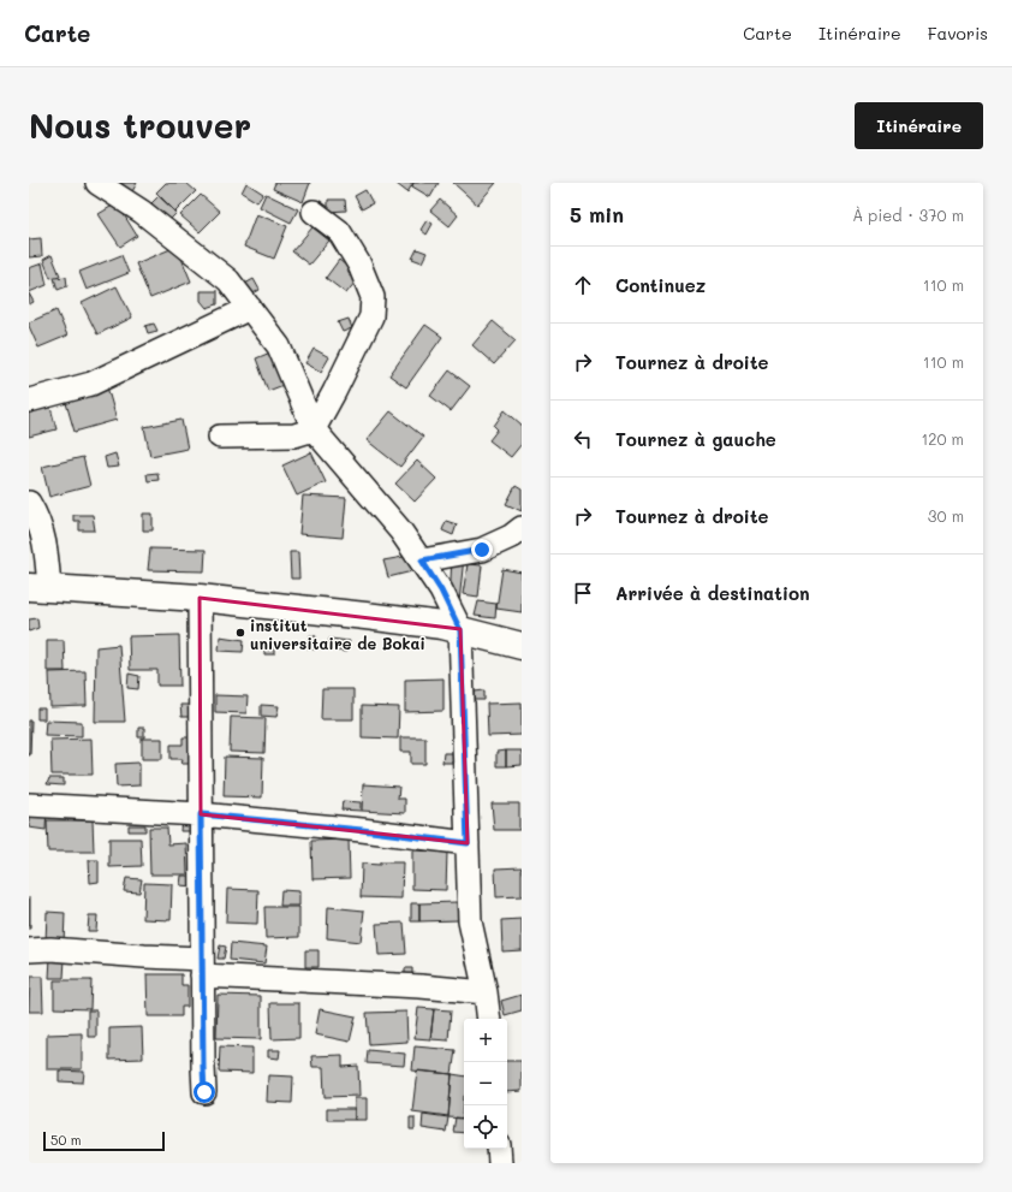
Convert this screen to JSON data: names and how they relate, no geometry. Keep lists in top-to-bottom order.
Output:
{
  "places": ["institut universitaire de Bokai"],
  "scale_bar": "50 m",
  "page": {
    "header": "Carte",
    "nav": ["Carte", "Itinéraire", "Favoris"],
    "buttons": "Itinéraire",
    "title": "Nous trouver",
    "heading": ["5 min", "À pied · 370 m"],
    "list": [
      ["Continuez", "110 m"],
      ["Tournez à droite", "110 m"],
      ["Tournez à gauche", "120 m"],
      ["Tournez à droite", "30 m"],
      "Arrivée à destination"
    ],
    "map_buttons": ["+", "−"],
    "scale": "50 m"
  }
}
